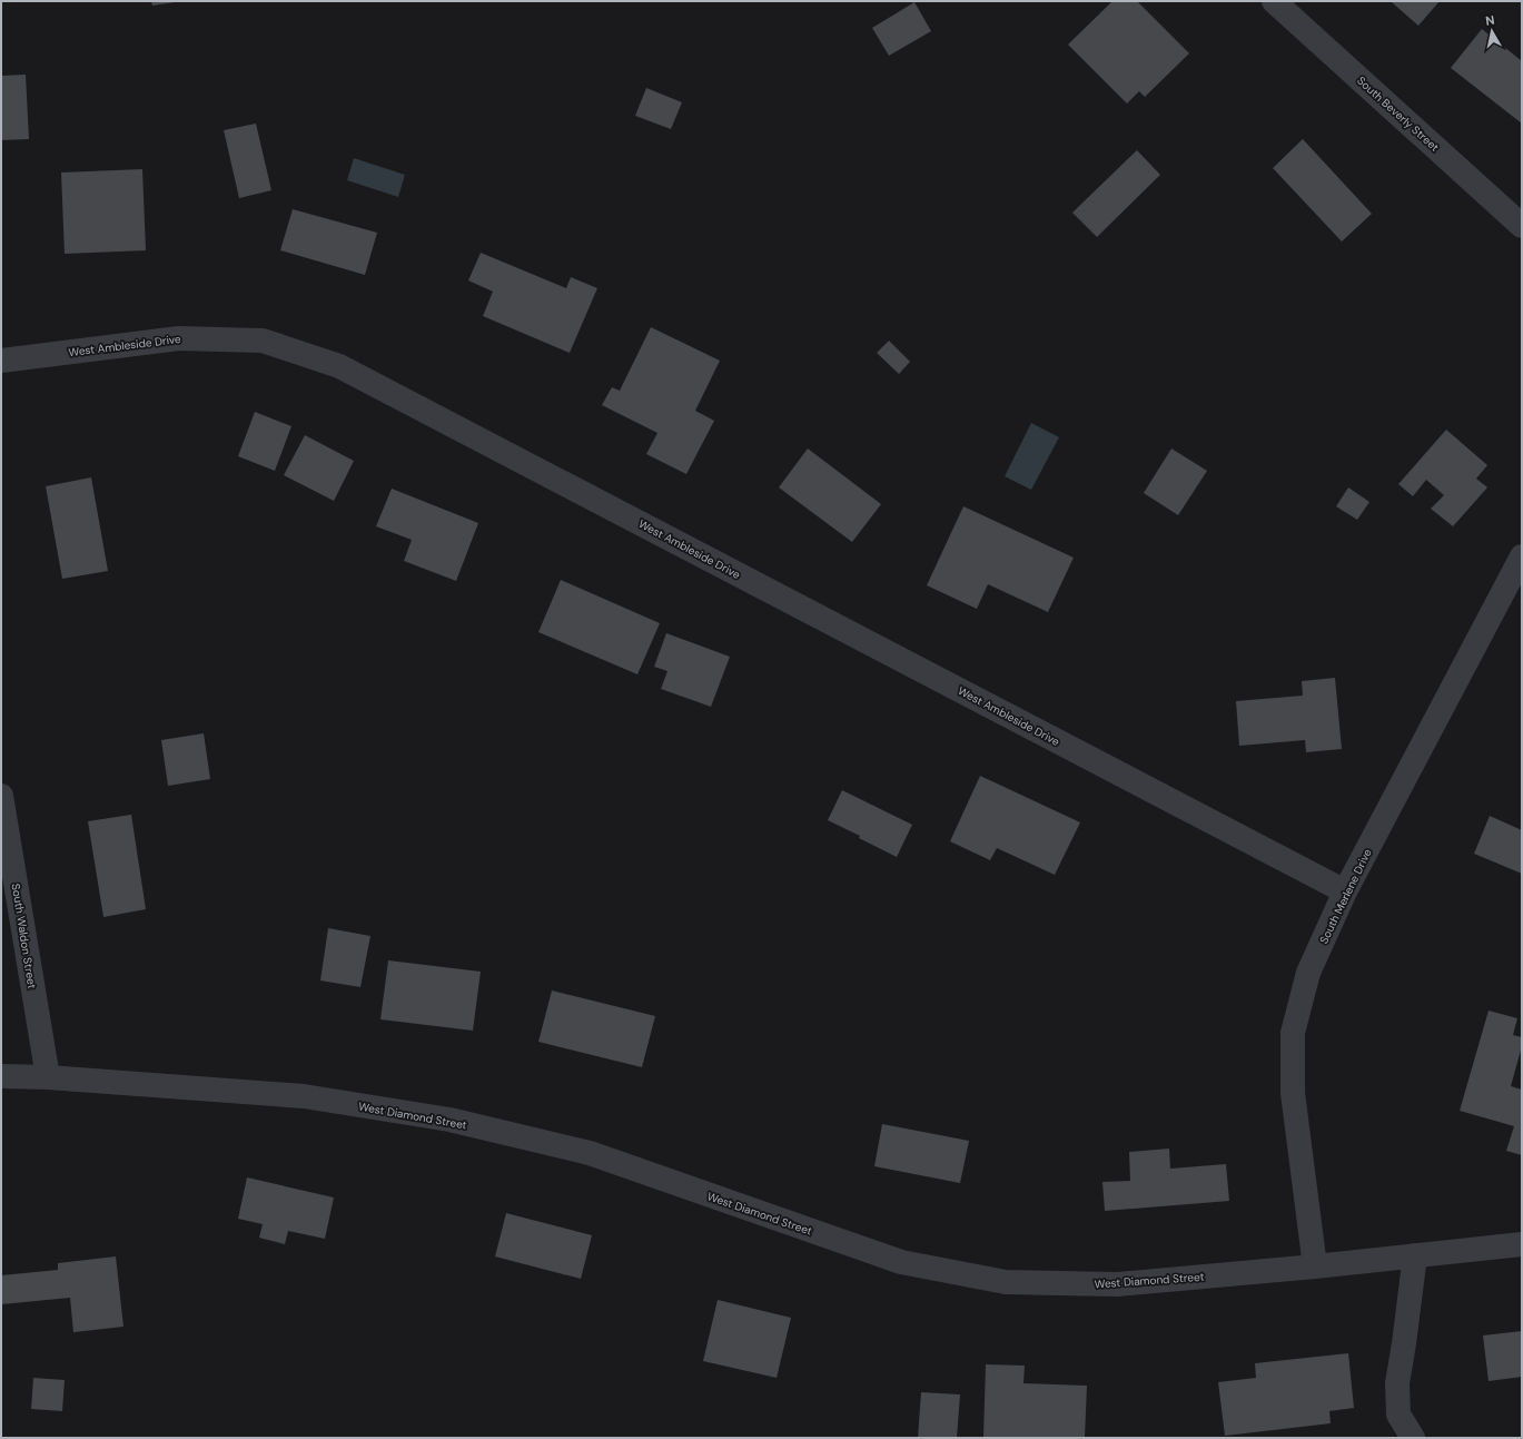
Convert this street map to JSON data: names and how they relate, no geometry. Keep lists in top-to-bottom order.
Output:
{
  "streets": {
    "street": [
      "South Beverly Street",
      "West Ambleside Drive",
      "South Merlene Drive",
      "South Waldon Street",
      "West Diamond Street"
    ]
  },
  "crossings": [
    ["West Ambleside Drive", "South Merlene Drive"],
    ["South Merlene Drive", "West Diamond Street"],
    ["South Waldon Street", "West Diamond Street"]
  ],
  "north": "top"
}
